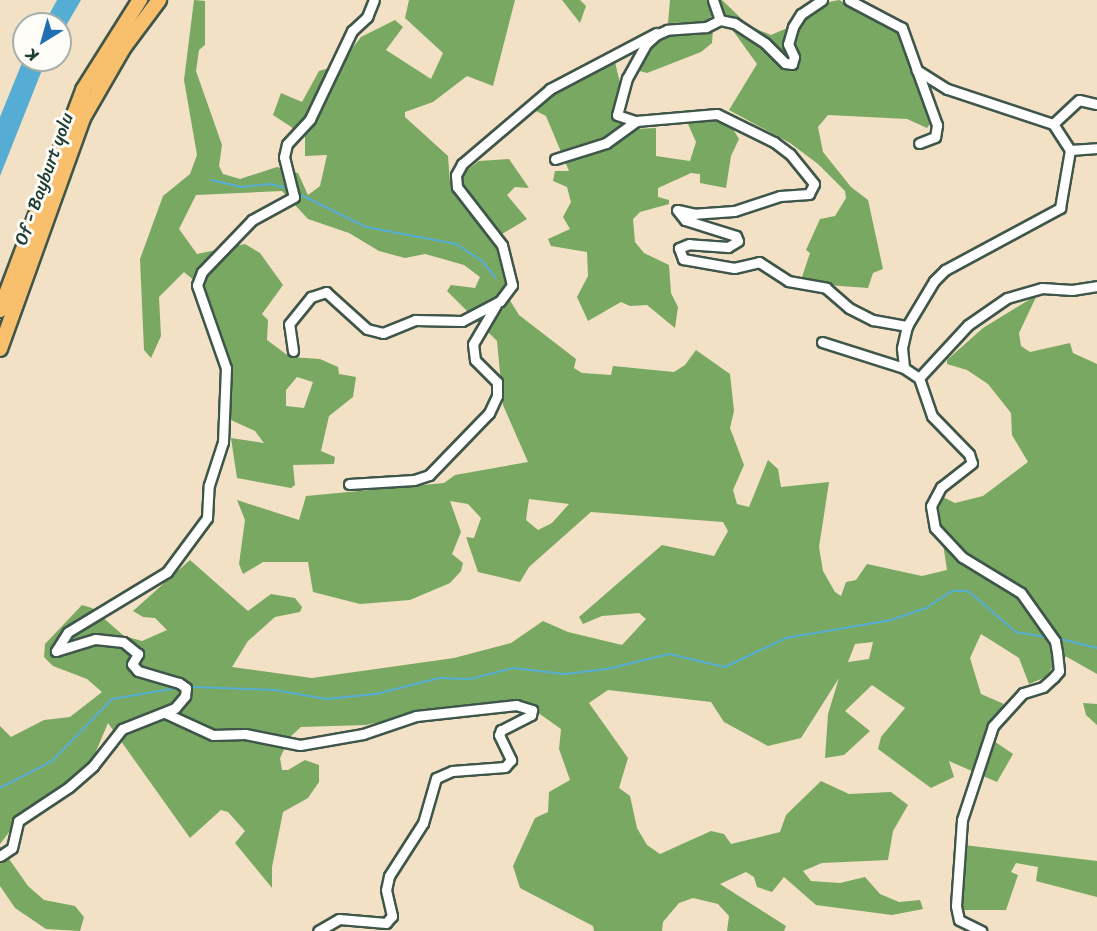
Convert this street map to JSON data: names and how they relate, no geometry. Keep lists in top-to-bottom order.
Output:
{
  "streets": {
    "highway": ["Of - Bayburt yolu"]
  },
  "north": "bottom left"
}
